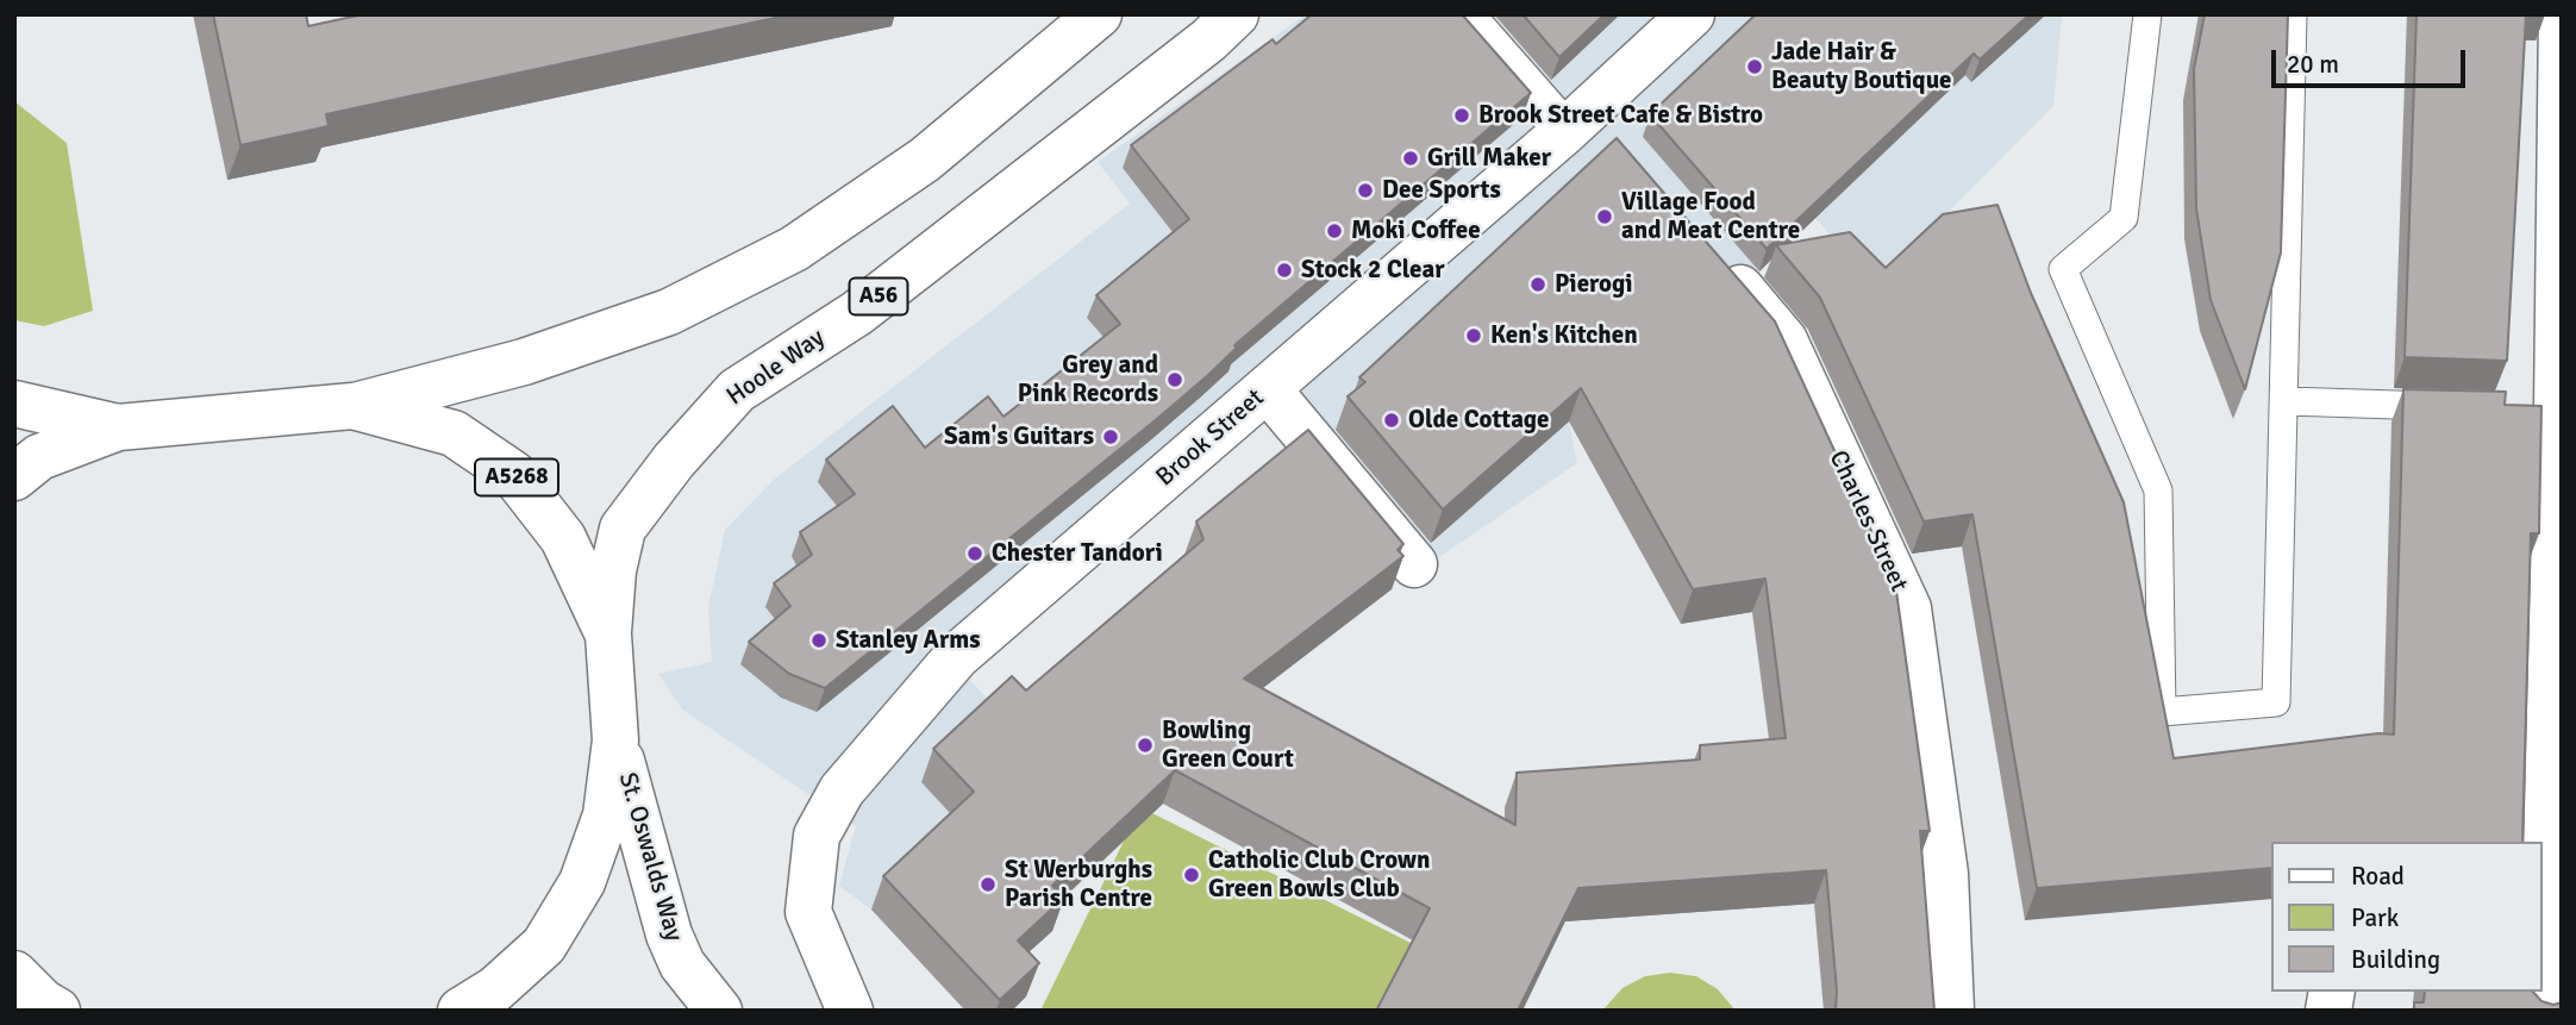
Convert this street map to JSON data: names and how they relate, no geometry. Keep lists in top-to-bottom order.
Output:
{
  "streets": {
    "main road": [
      "A56",
      "Hoole Way",
      "Brook Street",
      "A5268",
      "Charles Street",
      "St. Oswalds Way"
    ]
  },
  "crossings": [
    ["Hoole Way", "A5268"]
  ],
  "places": [
    "Jade Hair & Beauty Boutique",
    "Brook Street Cafe & Bistro",
    "Grill Maker",
    "Dee Sports",
    "Village Food and Meat Centre",
    "Moki Coffee",
    "Stock 2 Clear",
    "Pierogi",
    "Ken's Kitchen",
    "Grey and Pink Records",
    "Olde Cottage",
    "Sam's Guitars",
    "Chester Tandori",
    "Stanley Arms",
    "Bowling Green Court",
    "Catholic Club Crown Green Bowls Club",
    "St Werburghs Parish Centre"
  ],
  "legend": ["Road", "Park", "Building"],
  "scale_bar": "20 m"
}
